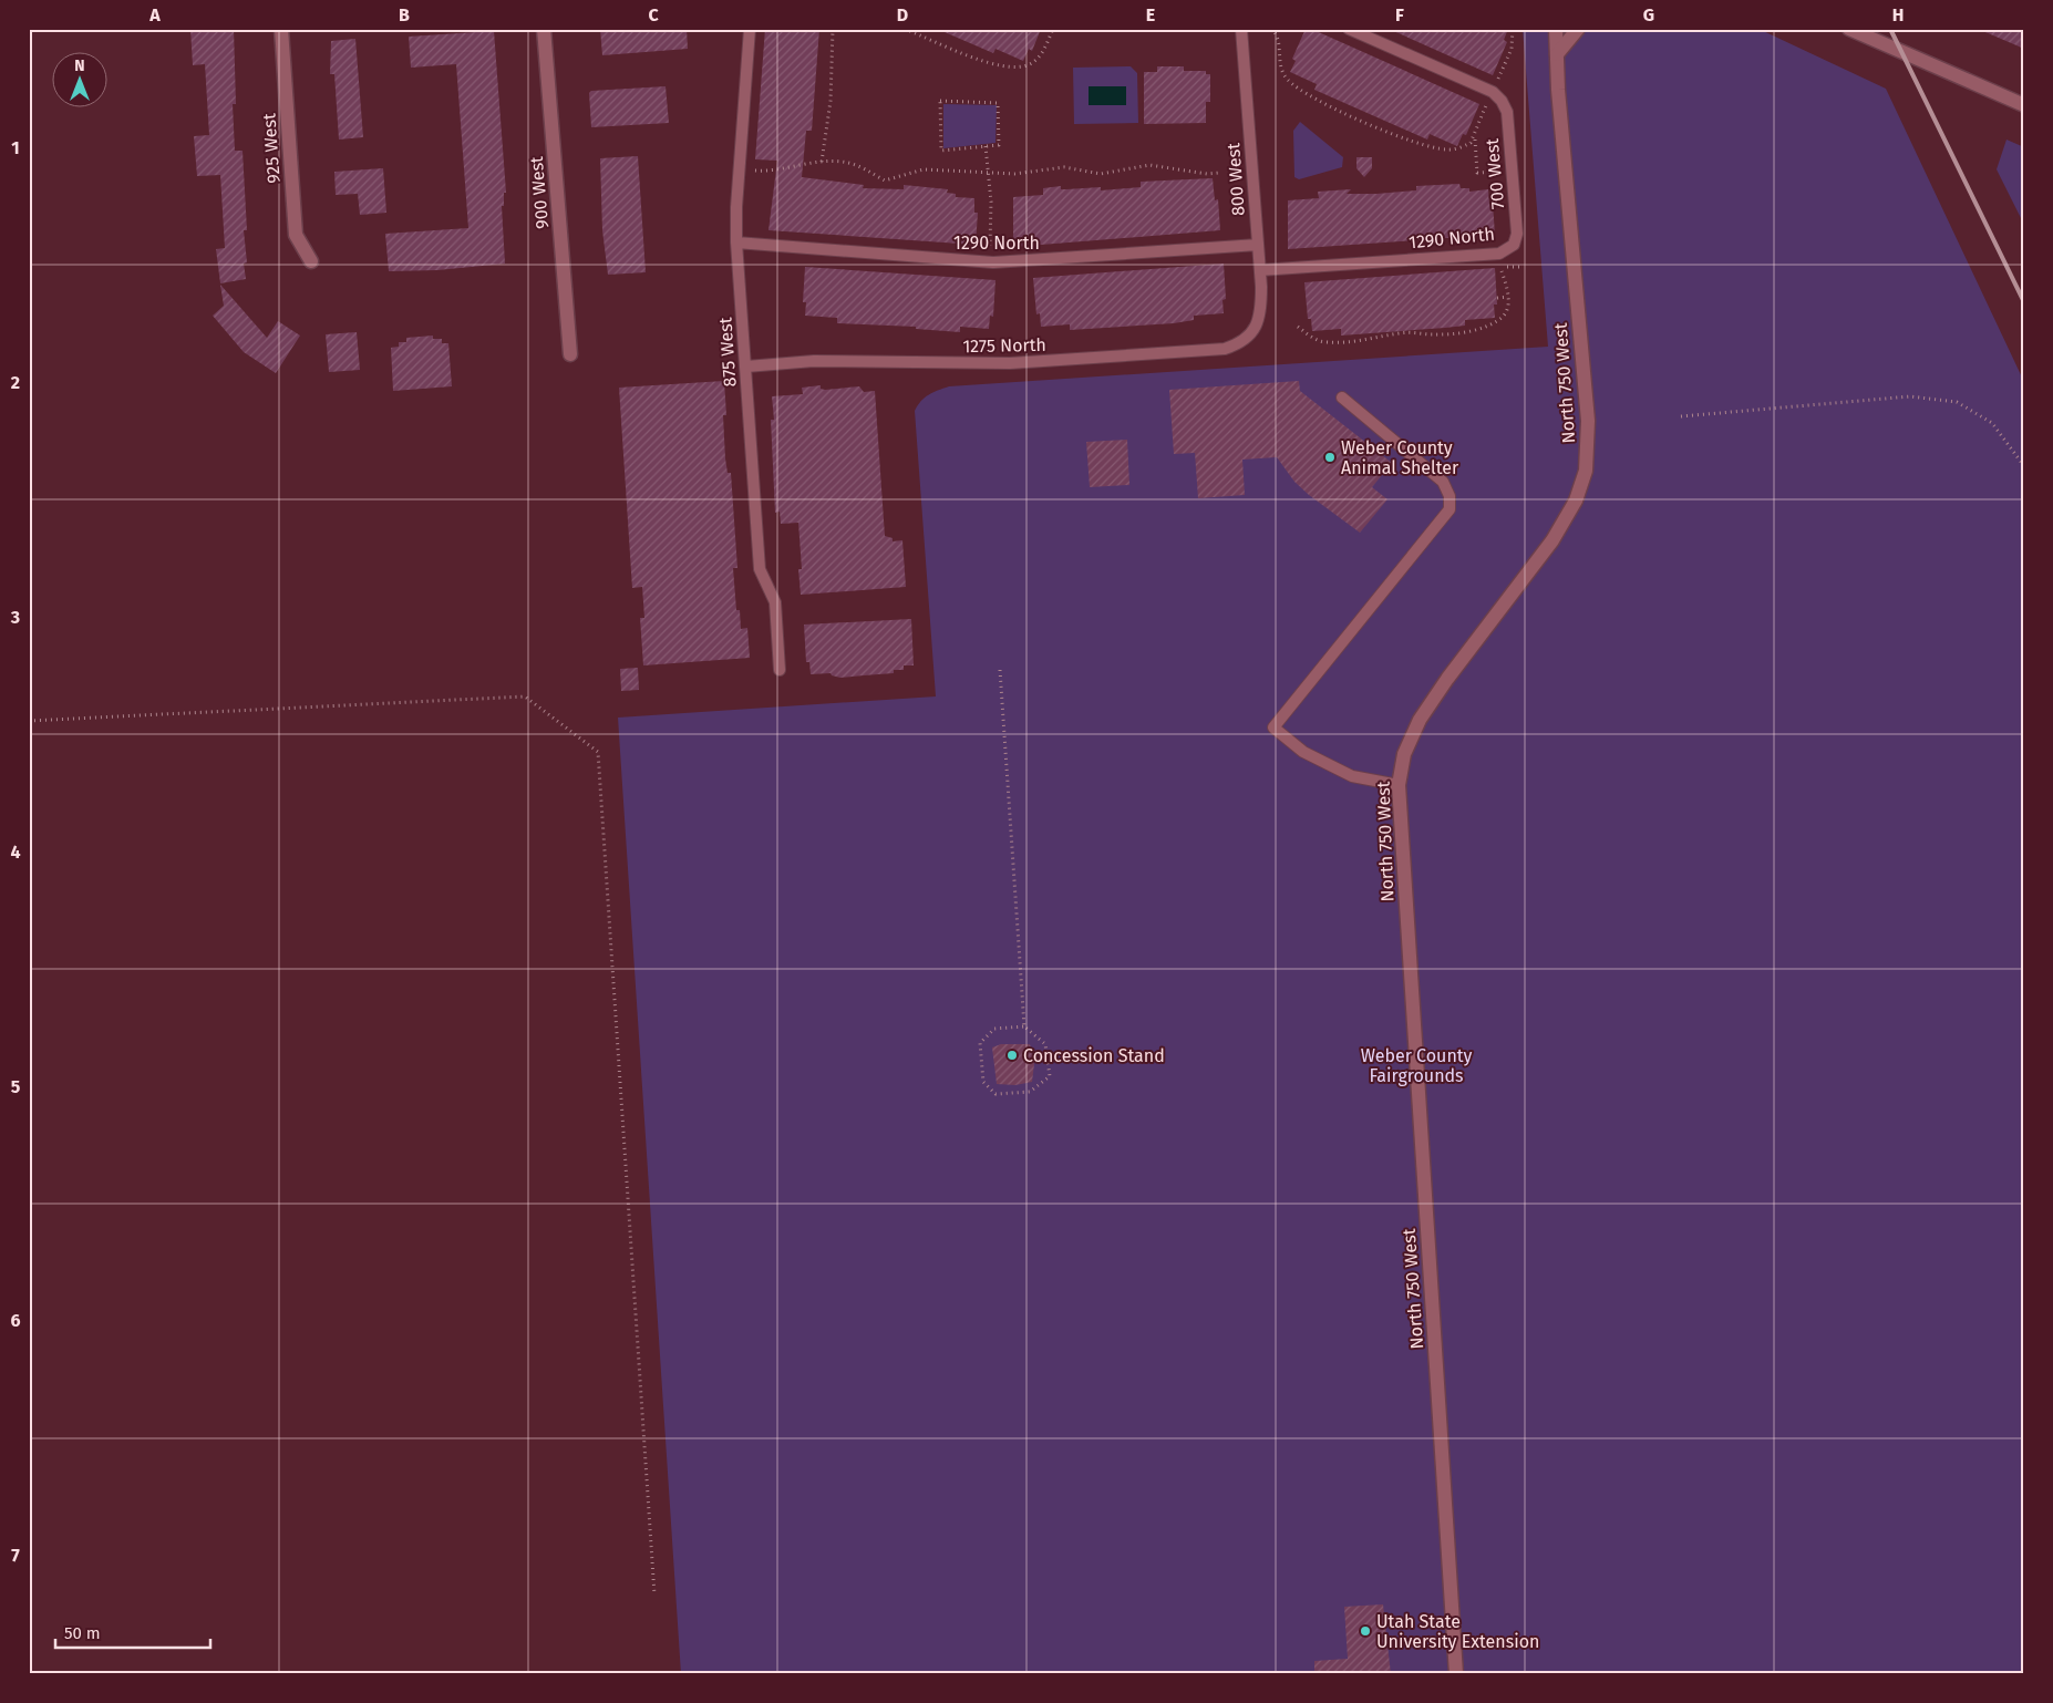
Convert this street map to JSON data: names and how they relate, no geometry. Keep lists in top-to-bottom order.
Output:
{
  "streets": {
    "street": ["925 West", "900 West", "North 750 West"],
    "lane": [
      "700 West",
      "800 West",
      "1290 North",
      "1275 North",
      "875 West"
    ]
  },
  "crossings": [
    ["700 West", "1290 North"],
    ["800 West", "1290 North"],
    ["800 West", "1275 North"],
    ["1290 North", "875 West"],
    ["1275 North", "875 West"]
  ],
  "parks": ["Weber County Fairgrounds"],
  "places": ["Weber County Animal Shelter", "Concession Stand", "Utah State University Extension"],
  "scale_bar": "50 m",
  "north": "top",
  "grid": {
    "columns": [
      "A",
      "B",
      "C",
      "D",
      "E",
      "F",
      "G",
      "H"
    ],
    "rows": [
      "1",
      "2",
      "3",
      "4",
      "5",
      "6",
      "7"
    ]
  }
}
